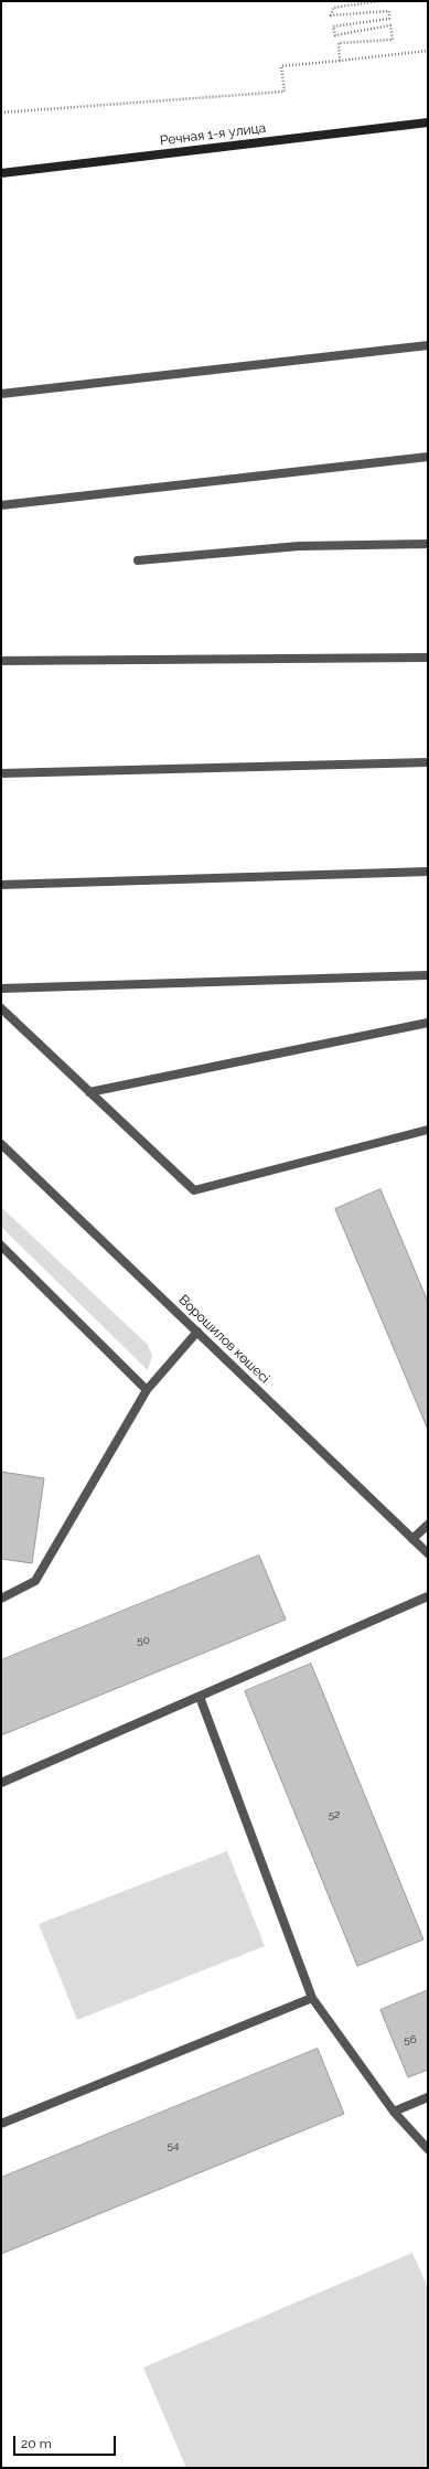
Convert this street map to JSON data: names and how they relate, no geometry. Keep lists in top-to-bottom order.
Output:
{
  "streets": {
    "main road": ["Речная 1-я улица"],
    "street": ["Ворошилов көшесі"]
  },
  "house_numbers": [
    "50",
    "52",
    "56",
    "54"
  ],
  "scale_bar": "20 m"
}
